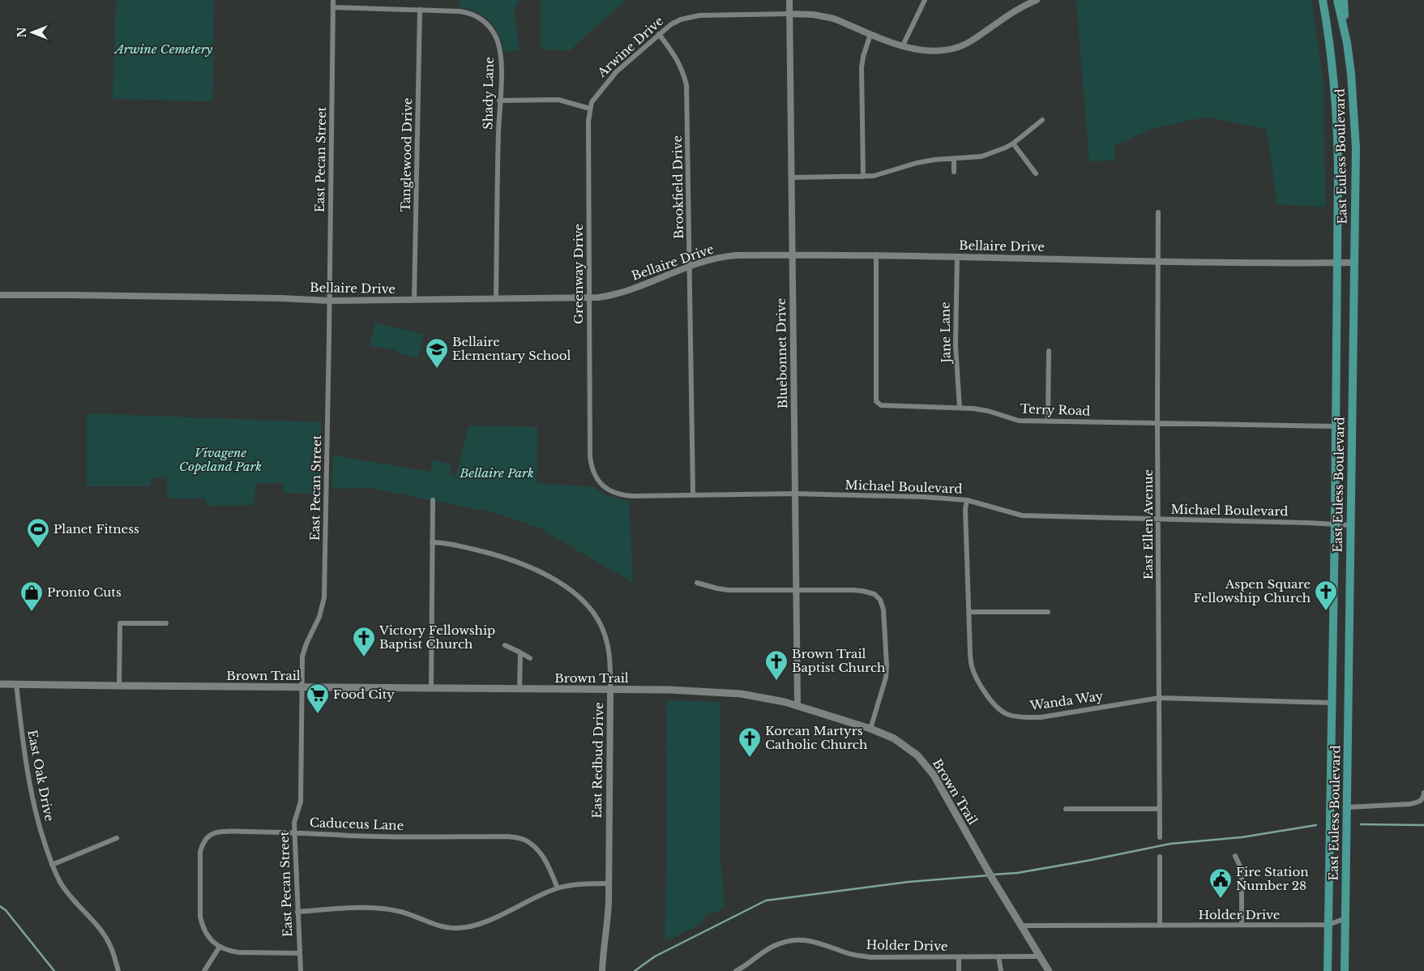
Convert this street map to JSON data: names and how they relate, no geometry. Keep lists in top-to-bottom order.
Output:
{
  "streets": {
    "main road": ["East Euless Boulevard", "Brown Trail"],
    "street": [
      "Arwine Drive",
      "Shady Lane",
      "Tanglewood Drive",
      "East Pecan Street",
      "Brookfield Drive",
      "Bellaire Drive",
      "Greenway Drive",
      "Jane Lane",
      "Bluebonnet Drive",
      "Terry Road",
      "Michael Boulevard",
      "East Ellen Avenue",
      "Wanda Way",
      "East Redbud Drive",
      "East Oak Drive",
      "Caduceus Lane",
      "Holder Drive"
    ]
  },
  "crossings": [
    ["Arwine Drive", "Brookfield Drive"],
    ["Arwine Drive", "Greenway Drive"],
    ["Arwine Drive", "Bluebonnet Drive"],
    ["Shady Lane", "Tanglewood Drive"],
    ["Shady Lane", "East Pecan Street"],
    ["Shady Lane", "Bellaire Drive"],
    ["Tanglewood Drive", "Bellaire Drive"],
    ["East Euless Boulevard", "Bellaire Drive"],
    ["East Euless Boulevard", "Terry Road"],
    ["East Euless Boulevard", "Michael Boulevard"],
    ["East Euless Boulevard", "Wanda Way"],
    ["East Euless Boulevard", "Holder Drive"],
    ["East Pecan Street", "Bellaire Drive"],
    ["East Pecan Street", "Brown Trail"],
    ["East Pecan Street", "Caduceus Lane"],
    ["Brookfield Drive", "Bellaire Drive"],
    ["Brookfield Drive", "Michael Boulevard"],
    ["Bellaire Drive", "Greenway Drive"],
    ["Bellaire Drive", "Jane Lane"],
    ["Bellaire Drive", "Bluebonnet Drive"],
    ["Bellaire Drive", "Terry Road"],
    ["Bellaire Drive", "East Ellen Avenue"],
    ["Greenway Drive", "Michael Boulevard"],
    ["Jane Lane", "Terry Road"],
    ["Bluebonnet Drive", "Michael Boulevard"],
    ["Bluebonnet Drive", "Brown Trail"],
    ["Terry Road", "East Ellen Avenue"],
    ["Michael Boulevard", "East Ellen Avenue"],
    ["Michael Boulevard", "Wanda Way"],
    ["East Ellen Avenue", "Wanda Way"],
    ["Brown Trail", "East Redbud Drive"],
    ["Brown Trail", "East Oak Drive"],
    ["Brown Trail", "Holder Drive"]
  ],
  "parks": ["Arwine Cemetery", "Vivagene Copeland Park", "Bellaire Park"],
  "places": {
    "school or university": ["Bellaire Elementary School"],
    "sports": ["Planet Fitness"],
    "church": [
      "Aspen Square Fellowship Church",
      "Victory Fellowship Baptist Church",
      "Brown Trail Baptist Church",
      "Korean Martyrs Catholic Church"
    ],
    "shop": ["Pronto Cuts"],
    "supermarket": ["Food City"],
    "public building": ["Fire Station Number 28"]
  },
  "north": "left"
}
